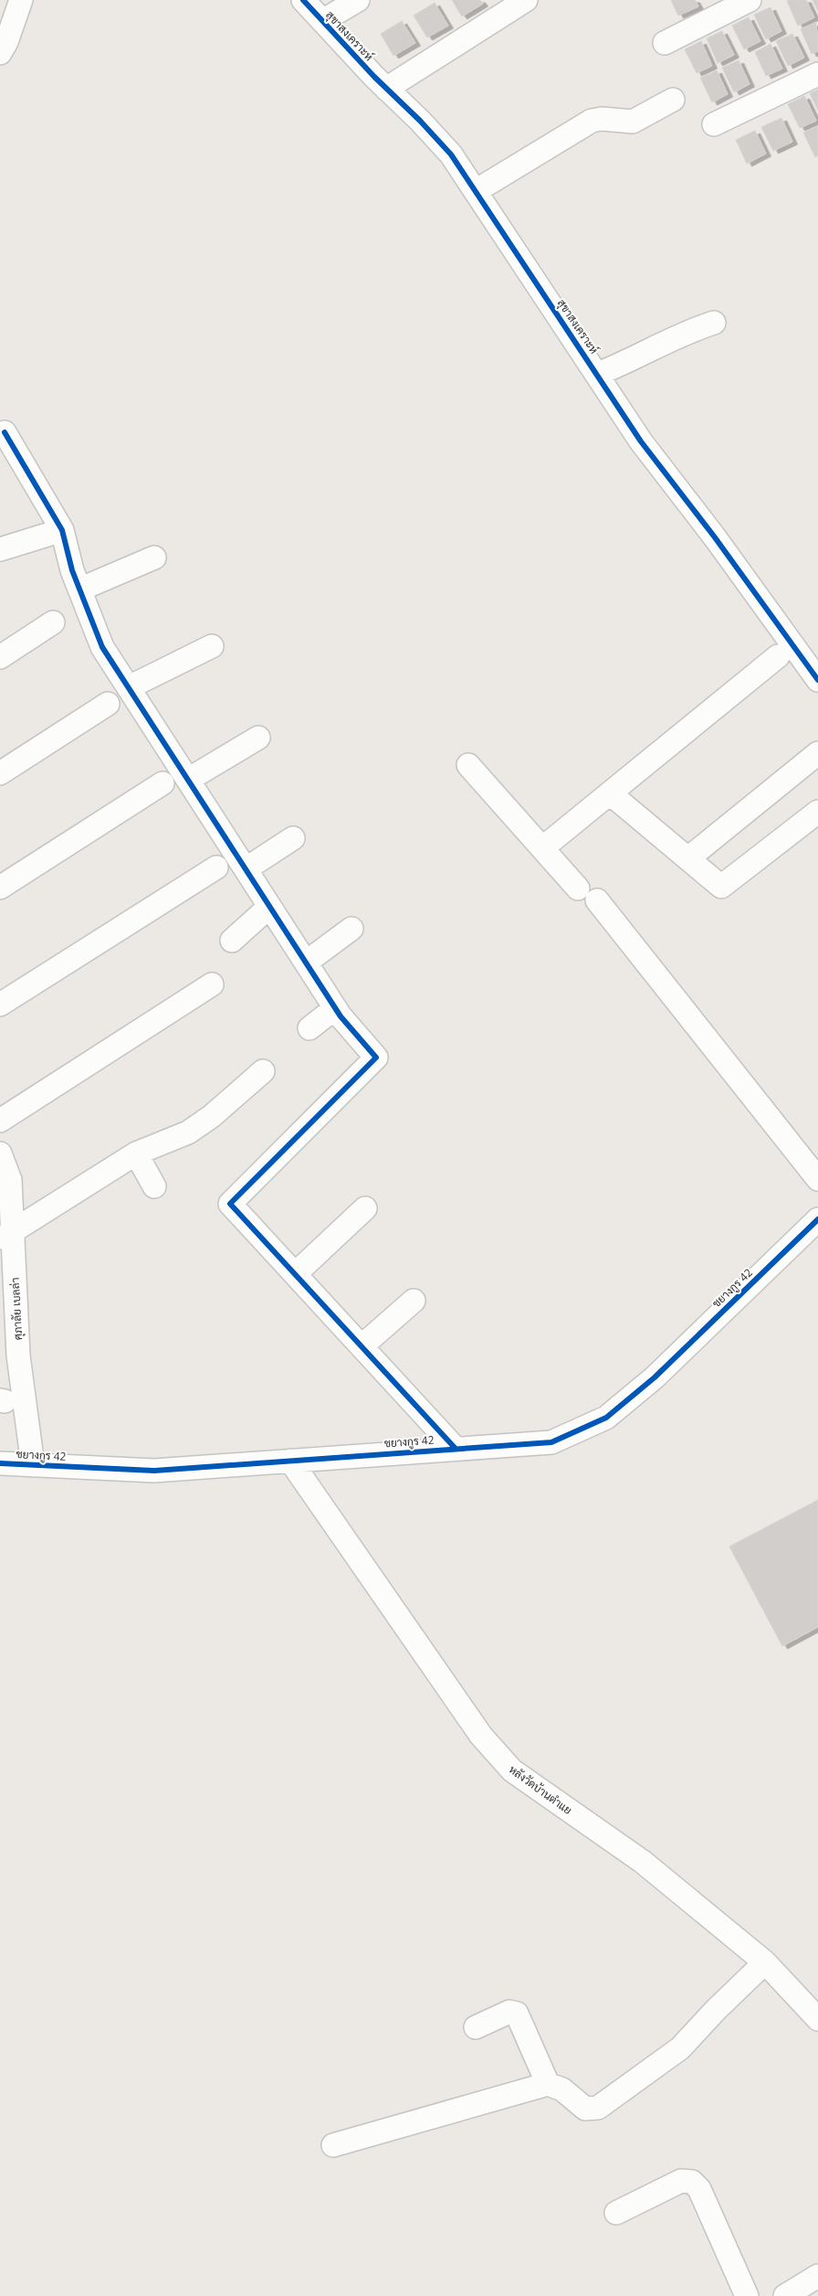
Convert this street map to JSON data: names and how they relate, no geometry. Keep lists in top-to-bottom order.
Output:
{
  "streets": {
    "street": [
      "สุขาสงเคราะห์",
      "ชยางกูร 42",
      "ศุภาลัย เบลล่า",
      "หลังวัดบ้านตำแย"
    ]
  },
  "crossings": [
    ["ชยางกูร 42", "ศุภาลัย เบลล่า"],
    ["ชยางกูร 42", "หลังวัดบ้านตำแย"]
  ]
}
